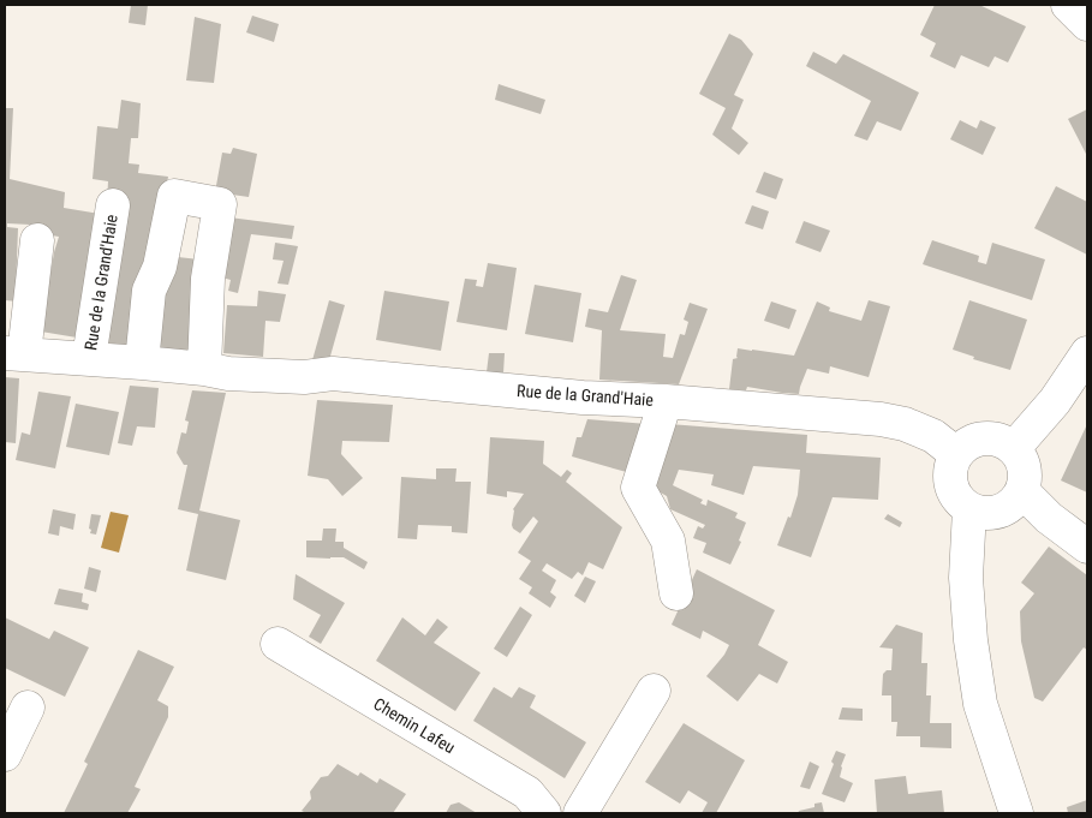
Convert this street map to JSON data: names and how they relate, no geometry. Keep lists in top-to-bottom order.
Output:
{
  "streets": {
    "street": ["Rue de la Grand'Haie", "Chemin Lafeu"]
  }
}
